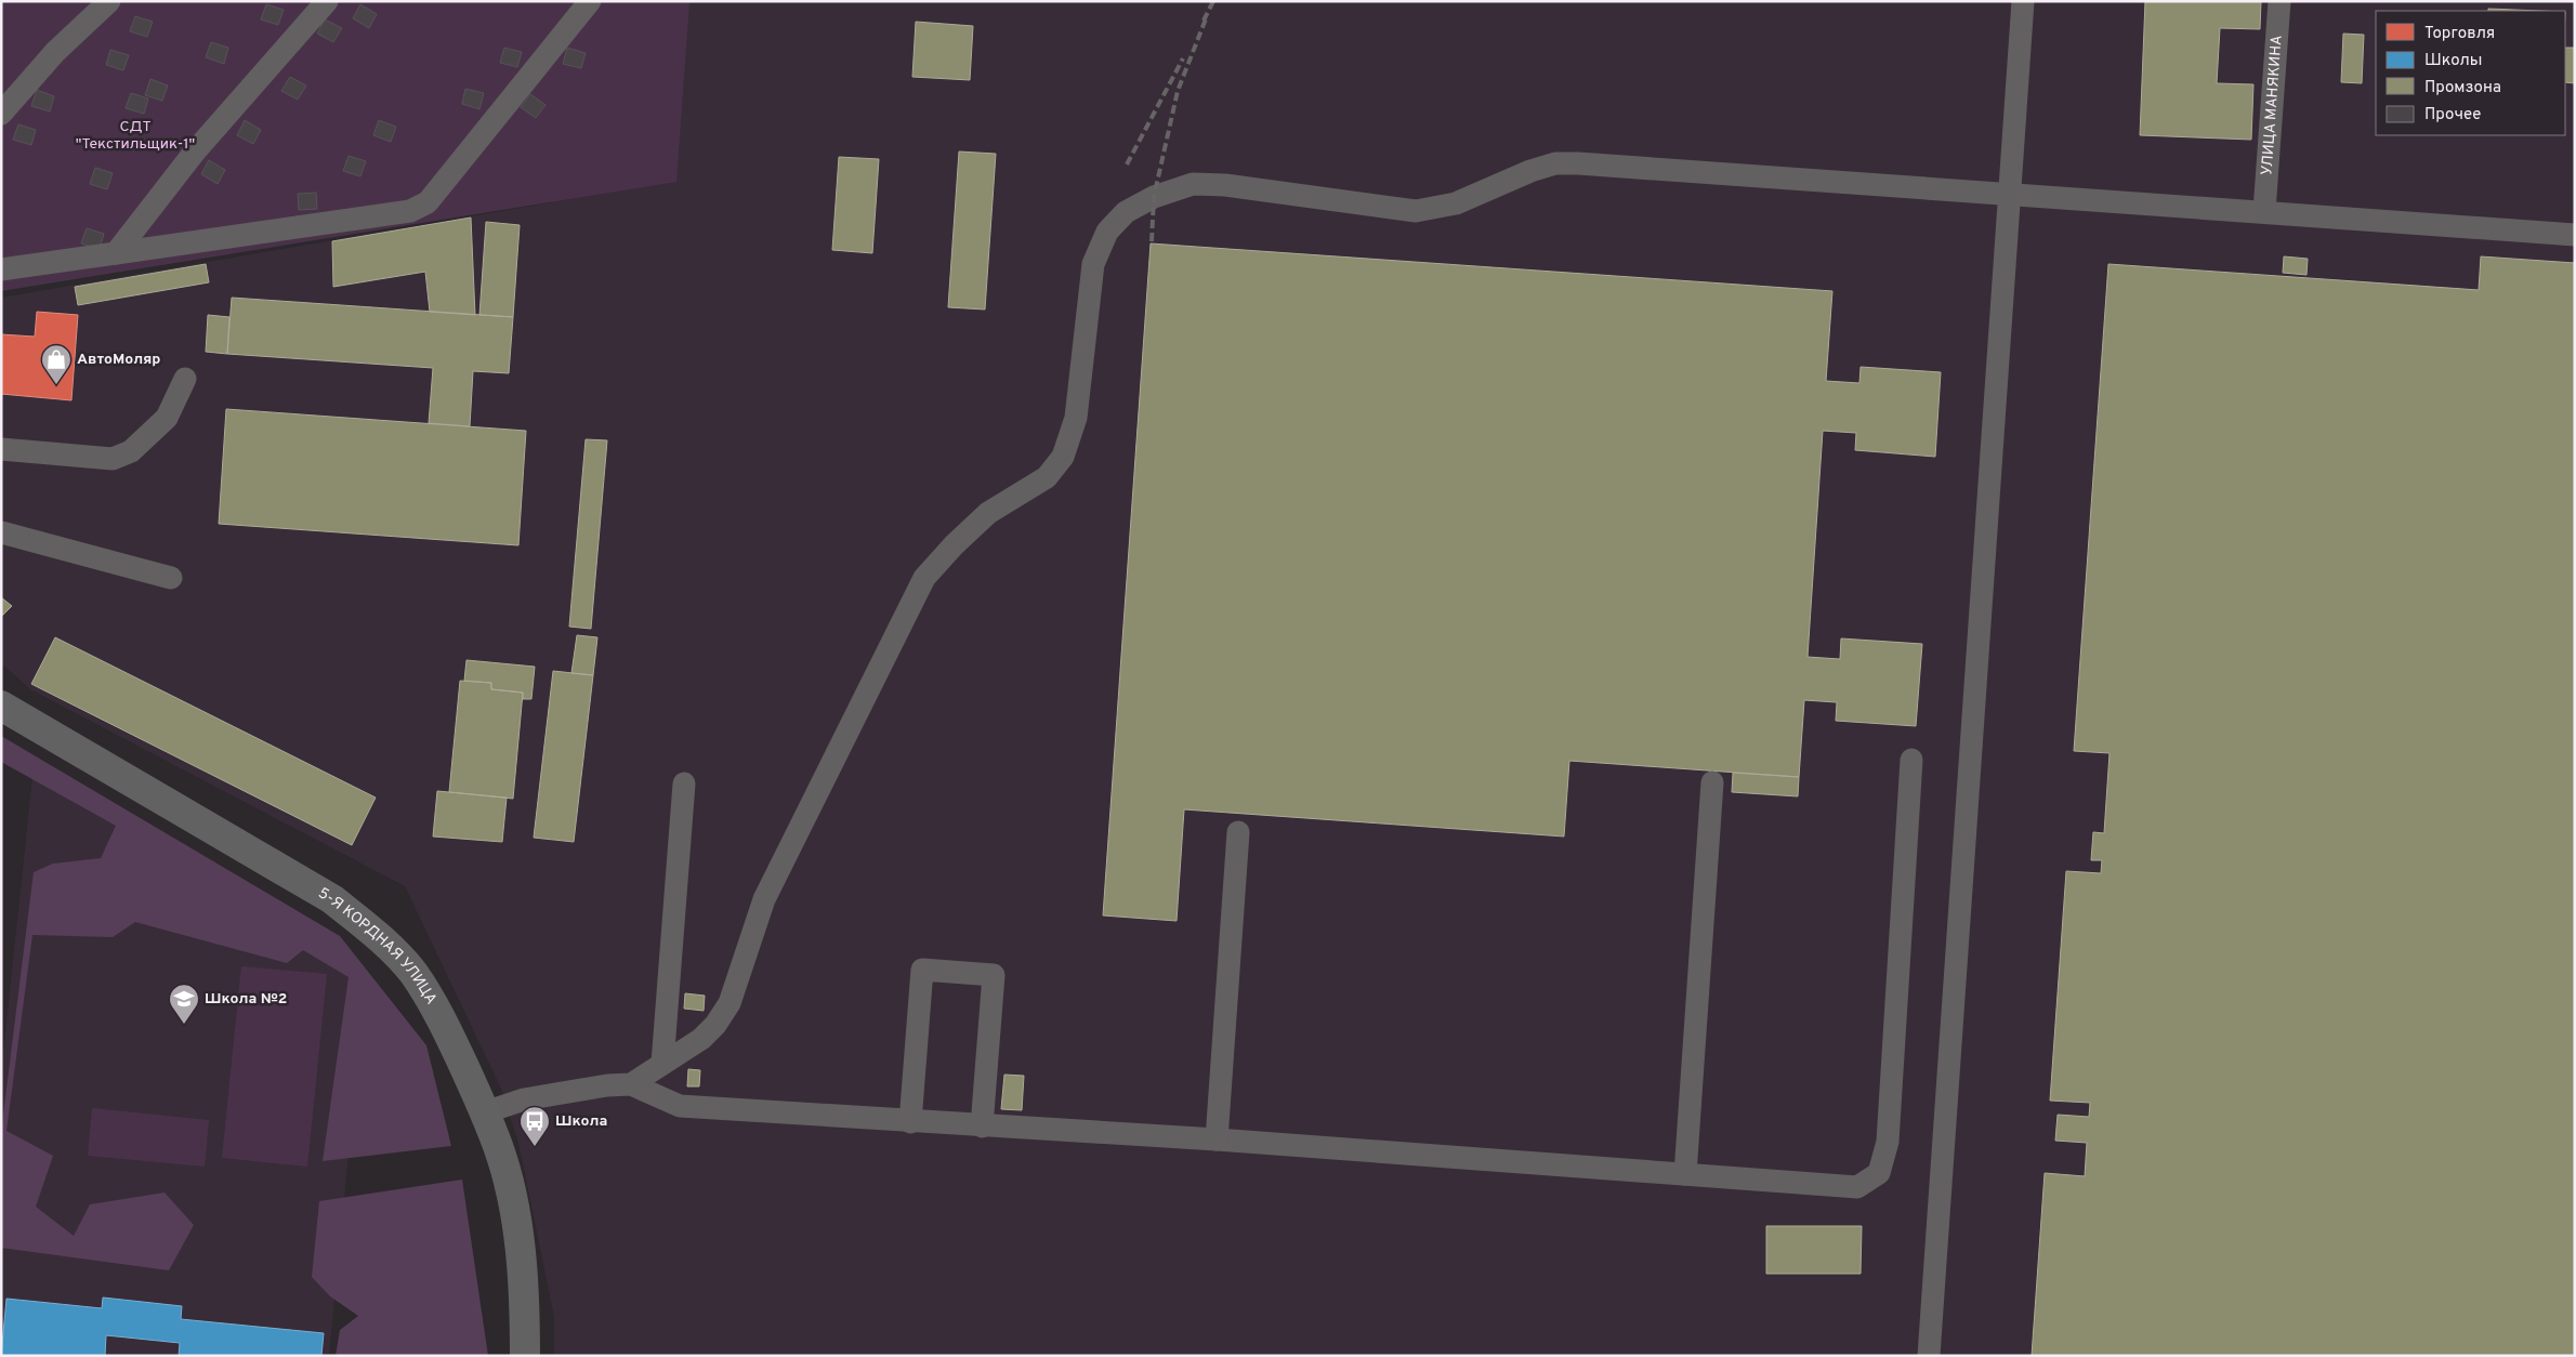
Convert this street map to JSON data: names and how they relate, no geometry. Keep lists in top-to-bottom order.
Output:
{
  "streets": {
    "main road": ["5-Я КОРДНАЯ УЛИЦА"],
    "lane": ["УЛИЦА МАНЯКИНА"]
  },
  "parks": ["СДТ \"Текстильщик-1\""],
  "places": {
    "shop": ["АвтоМоляр"],
    "school or university": ["Школа №2"],
    "bus stop": ["Школа"]
  },
  "legend": [
    "Торговля",
    "Школы",
    "Промзона",
    "Прочее"
  ]
}
